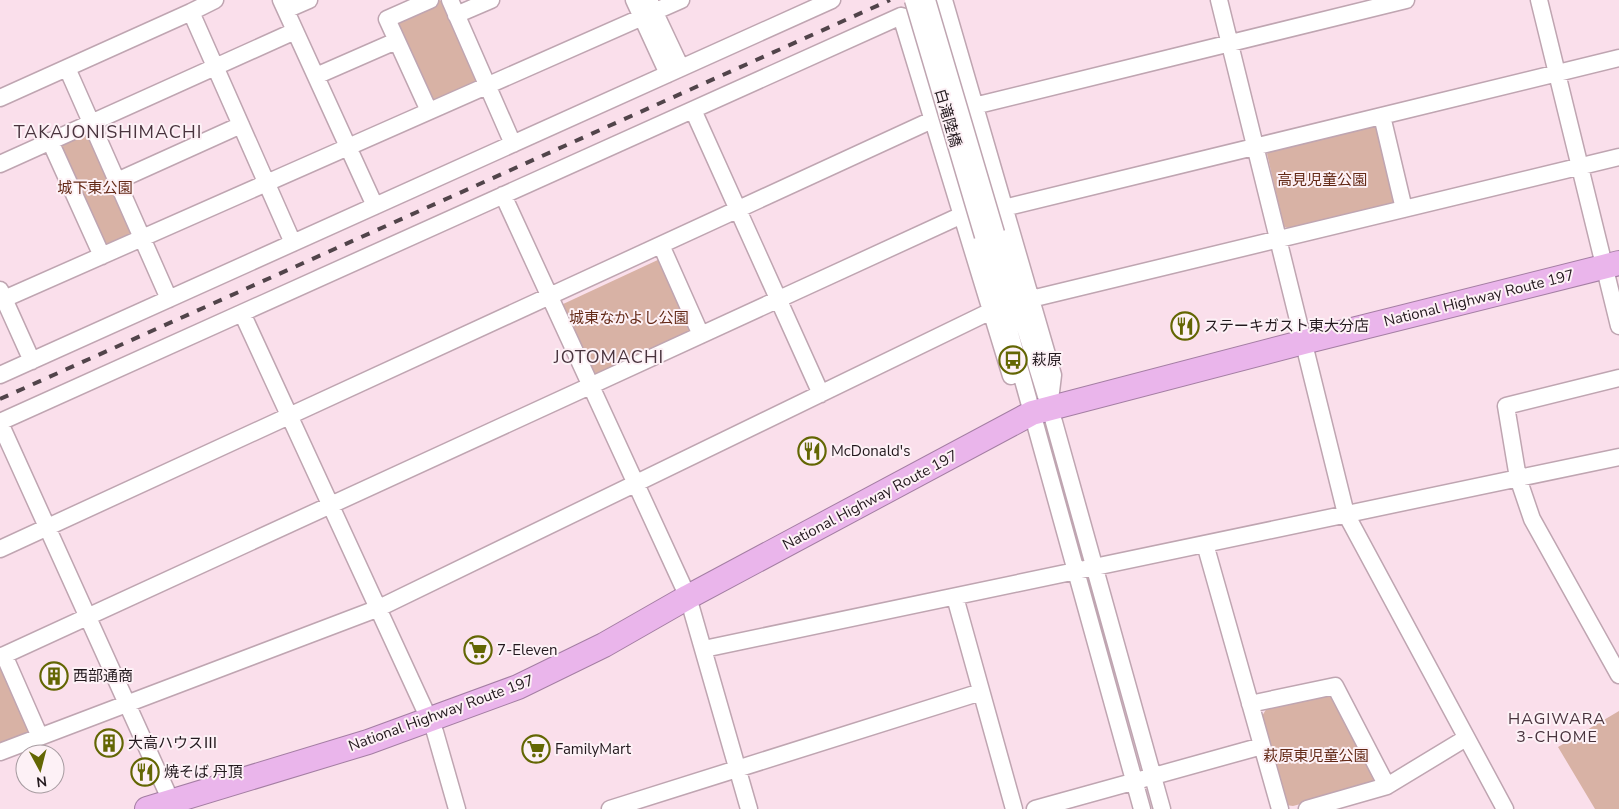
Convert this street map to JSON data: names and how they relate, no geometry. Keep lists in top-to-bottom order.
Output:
{
  "streets": {
    "highway": ["National Highway Route 197"],
    "street": ["白滝陸橋"]
  },
  "districts": ["TAKAJONISHIMACHI", "JOTOMACHI", "HAGIWARA 3-CHOME"],
  "parks": [
    "高見児童公園",
    "城下東公園",
    "城東なかよし公園",
    "萩原東児童公園"
  ],
  "places": {
    "restaurant": ["ステーキガスト東大分店", "McDonald's", "焼そば 丹頂"],
    "bus stop": ["萩原"],
    "supermarket": ["7-Eleven", "FamilyMart"],
    "building": ["西部通商", "大高ハウスⅢ"]
  },
  "north": "bottom"
}
